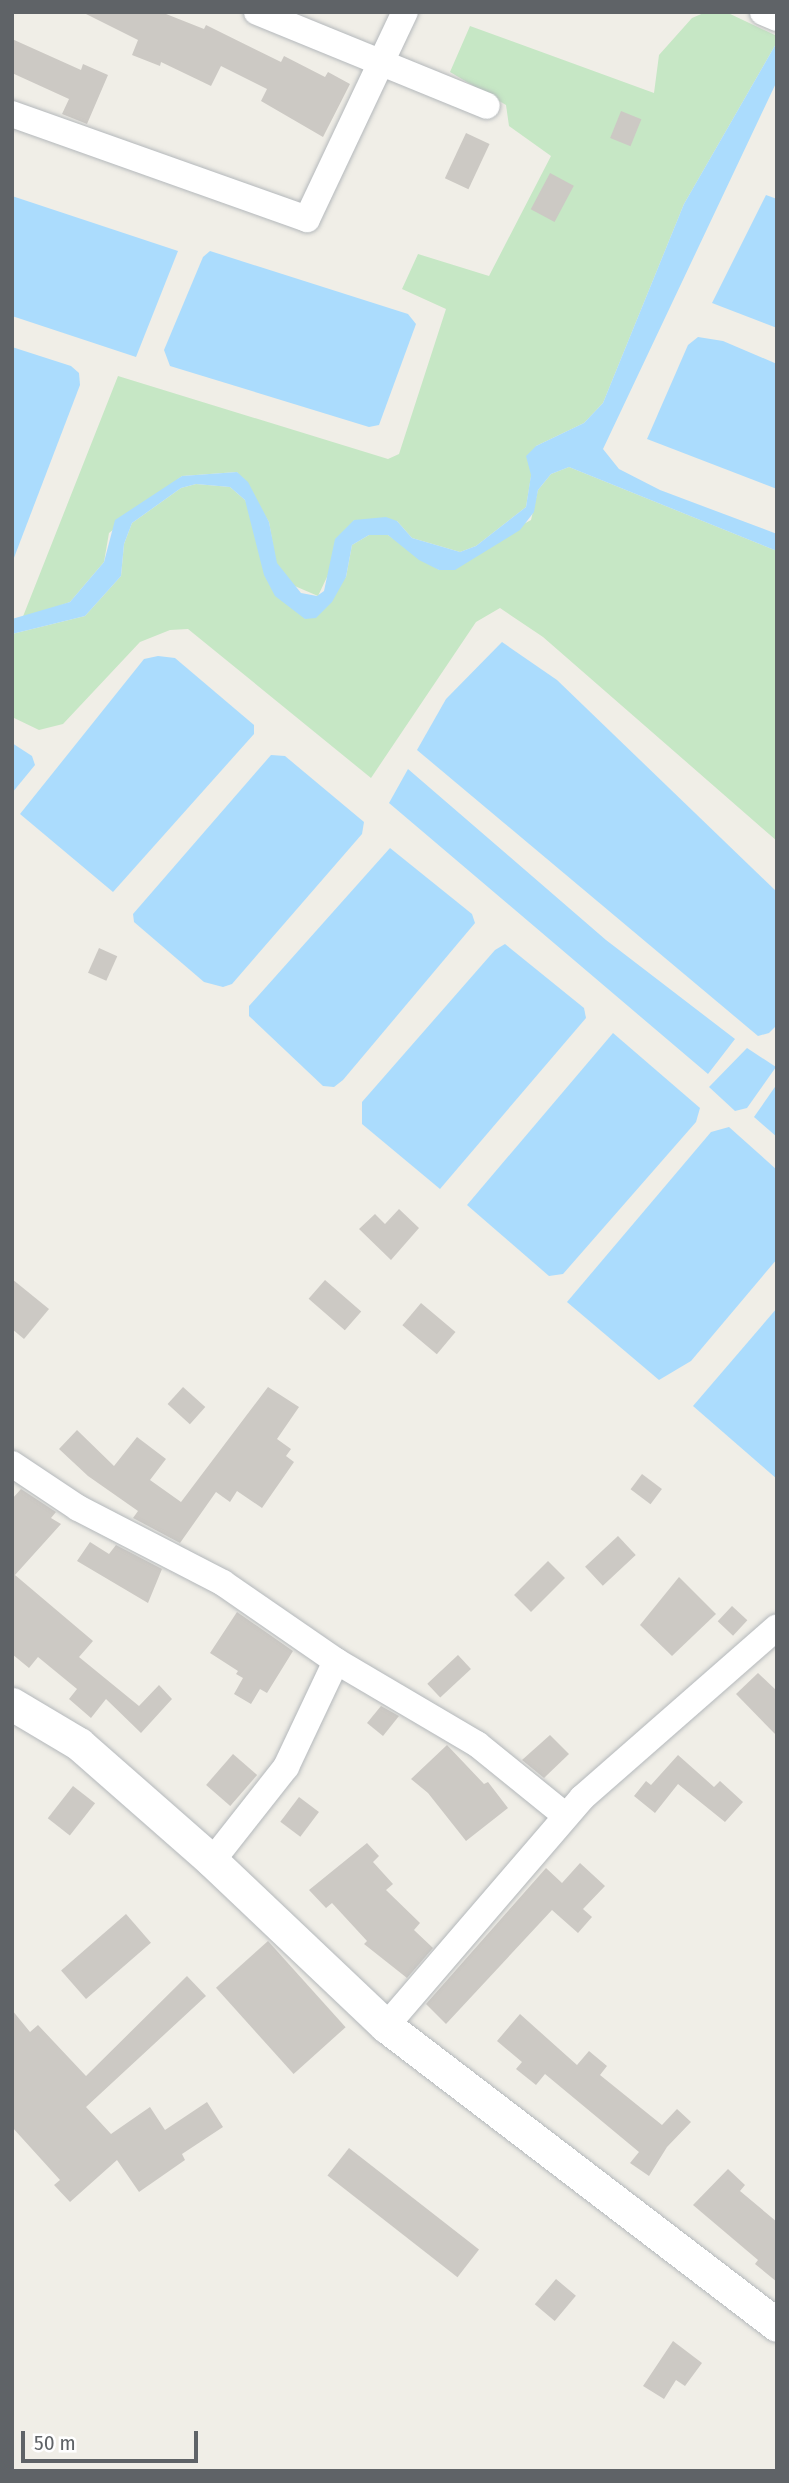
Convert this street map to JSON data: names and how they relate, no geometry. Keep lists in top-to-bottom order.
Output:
{
  "scale_bar": "50 m"
}
